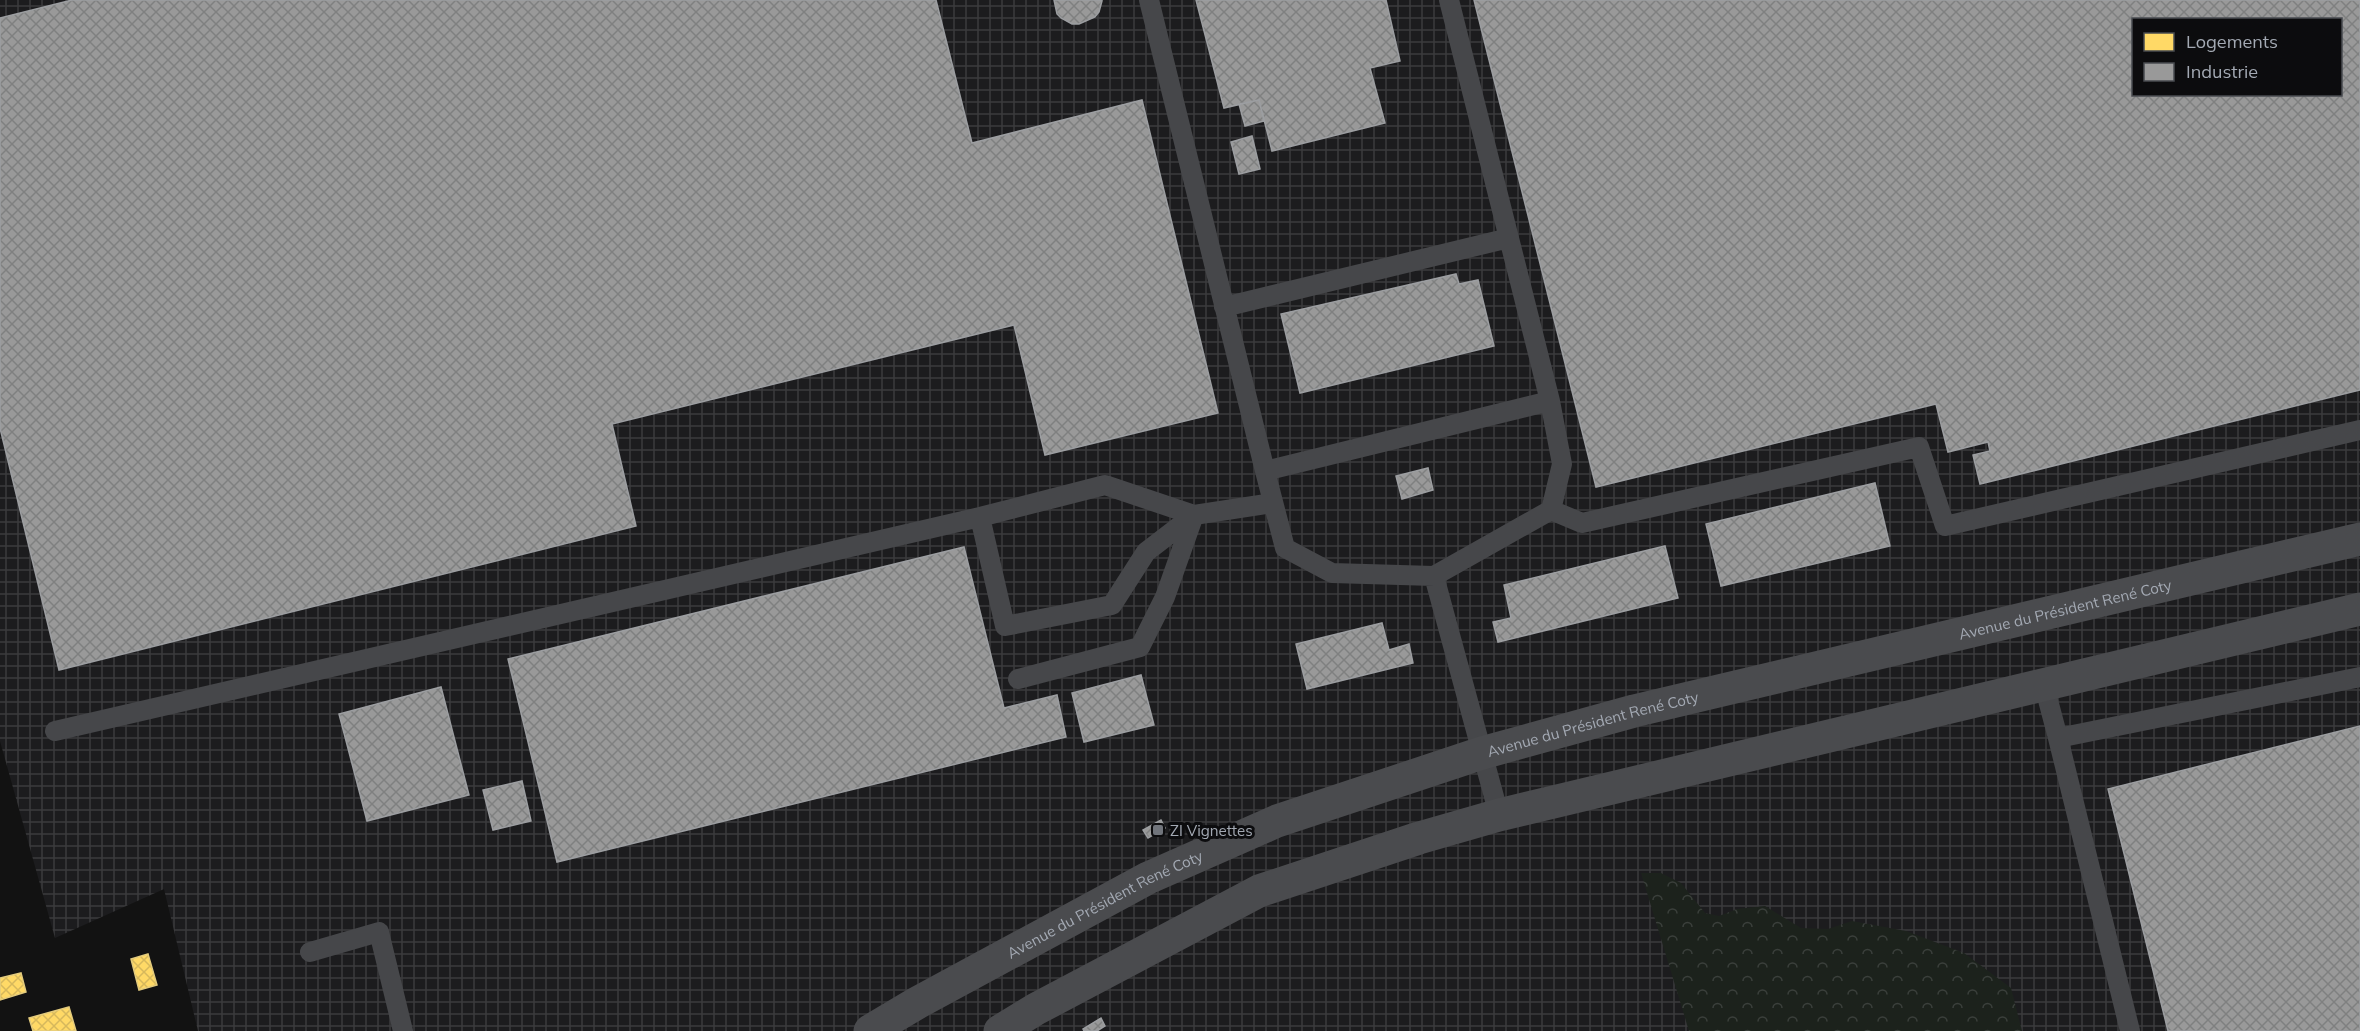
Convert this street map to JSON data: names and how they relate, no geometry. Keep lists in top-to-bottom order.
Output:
{
  "streets": {
    "main road": ["Avenue du Président René Coty"]
  },
  "places": {
    "transit": ["ZI Vignettes"]
  },
  "legend": ["Logements", "Industrie"]
}
